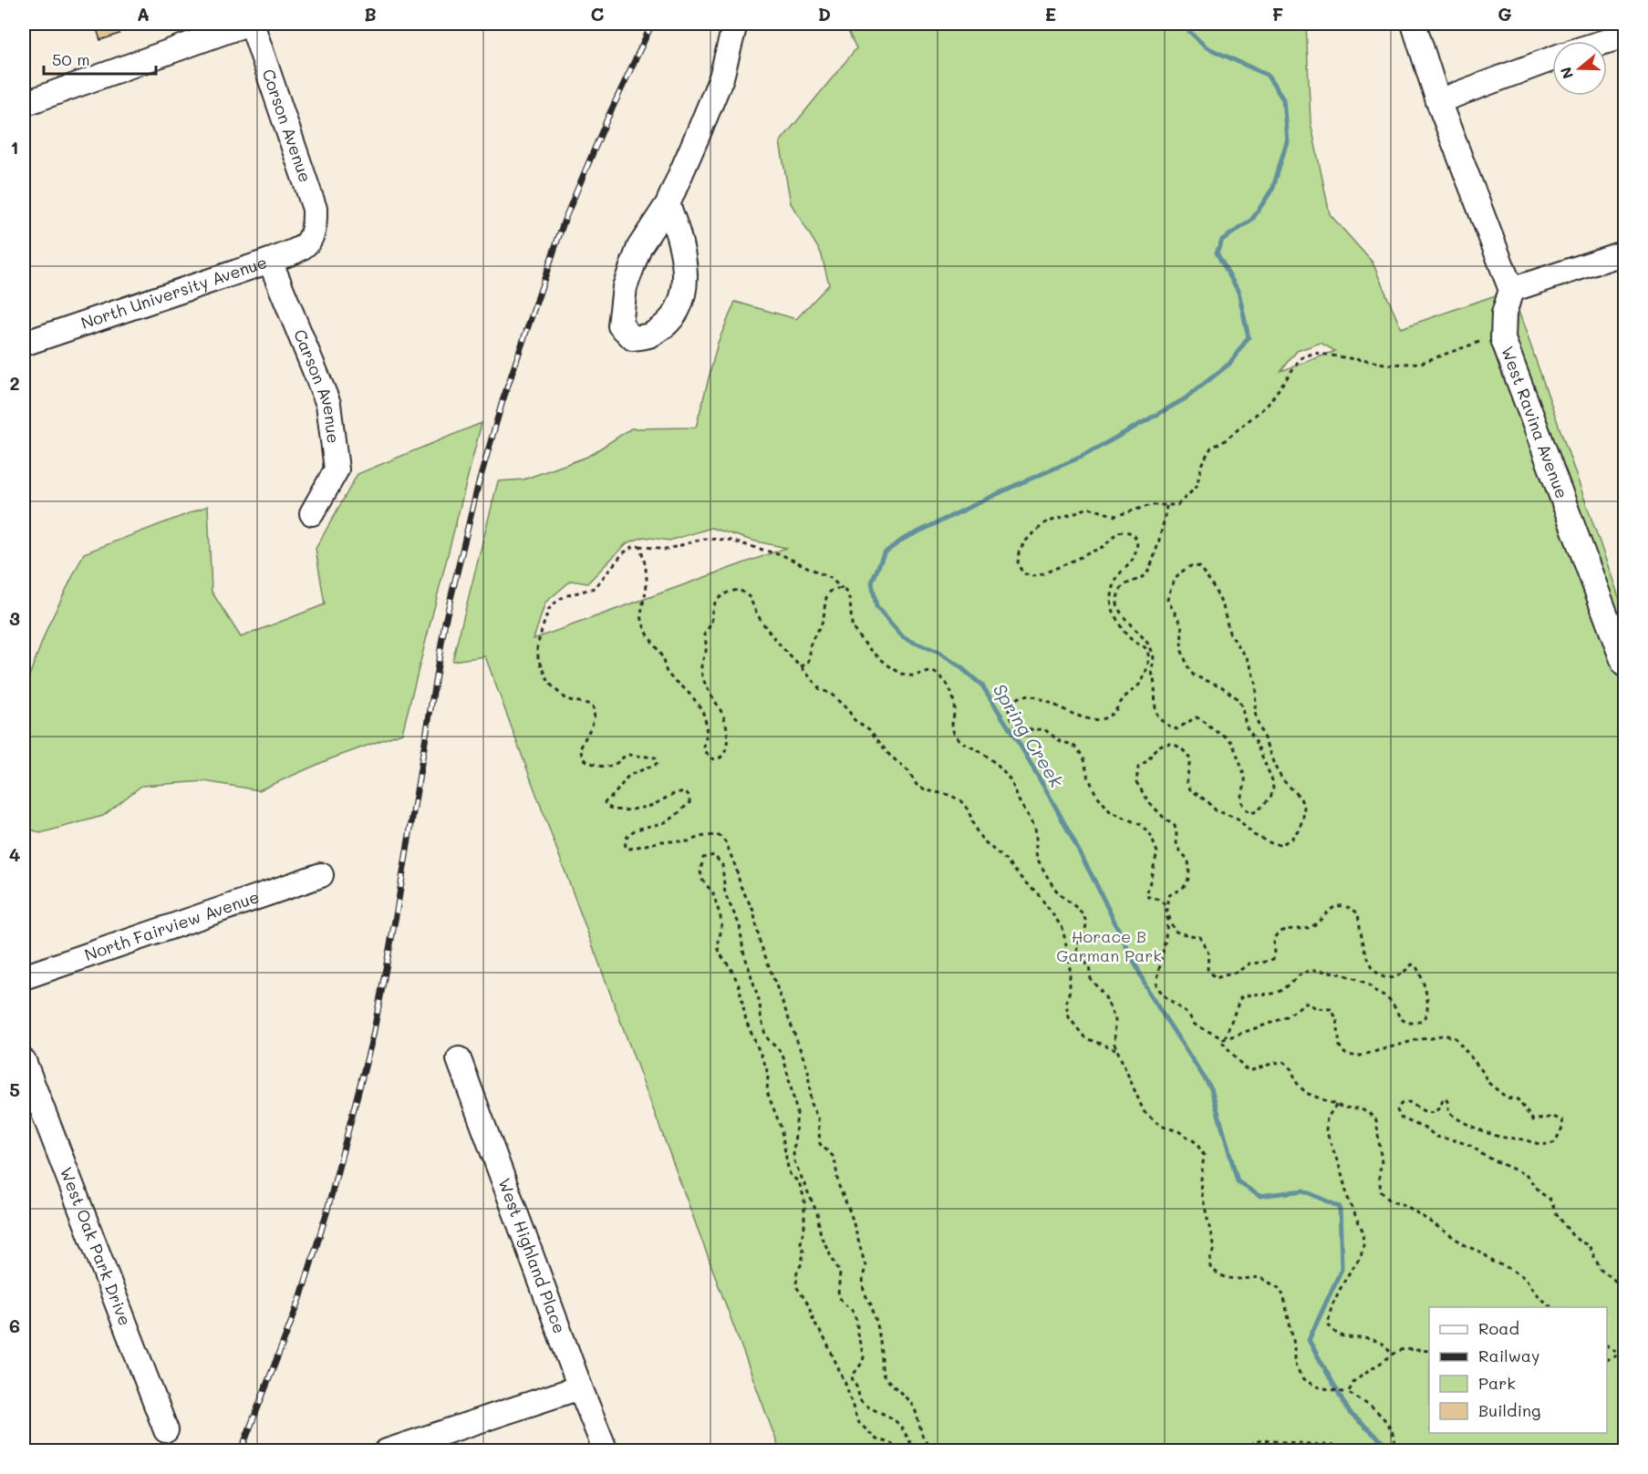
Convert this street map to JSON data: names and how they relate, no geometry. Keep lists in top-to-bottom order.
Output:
{
  "streets": {
    "street": [
      "Corson Avenue",
      "North University Avenue",
      "Carson Avenue",
      "West Ravina Avenue",
      "North Fairview Avenue",
      "West Oak Park Drive",
      "West Highland Place"
    ]
  },
  "crossings": [
    ["Corson Avenue", "North University Avenue"],
    ["North University Avenue", "Carson Avenue"]
  ],
  "water": ["Spring Creek"],
  "parks": ["Horace B Garman Park"],
  "legend": [
    "Road",
    "Railway",
    "Park",
    "Building"
  ],
  "scale_bar": "50 m",
  "north": "left",
  "grid": {
    "columns": [
      "A",
      "B",
      "C",
      "D",
      "E",
      "F",
      "G"
    ],
    "rows": [
      "1",
      "2",
      "3",
      "4",
      "5",
      "6"
    ]
  }
}
